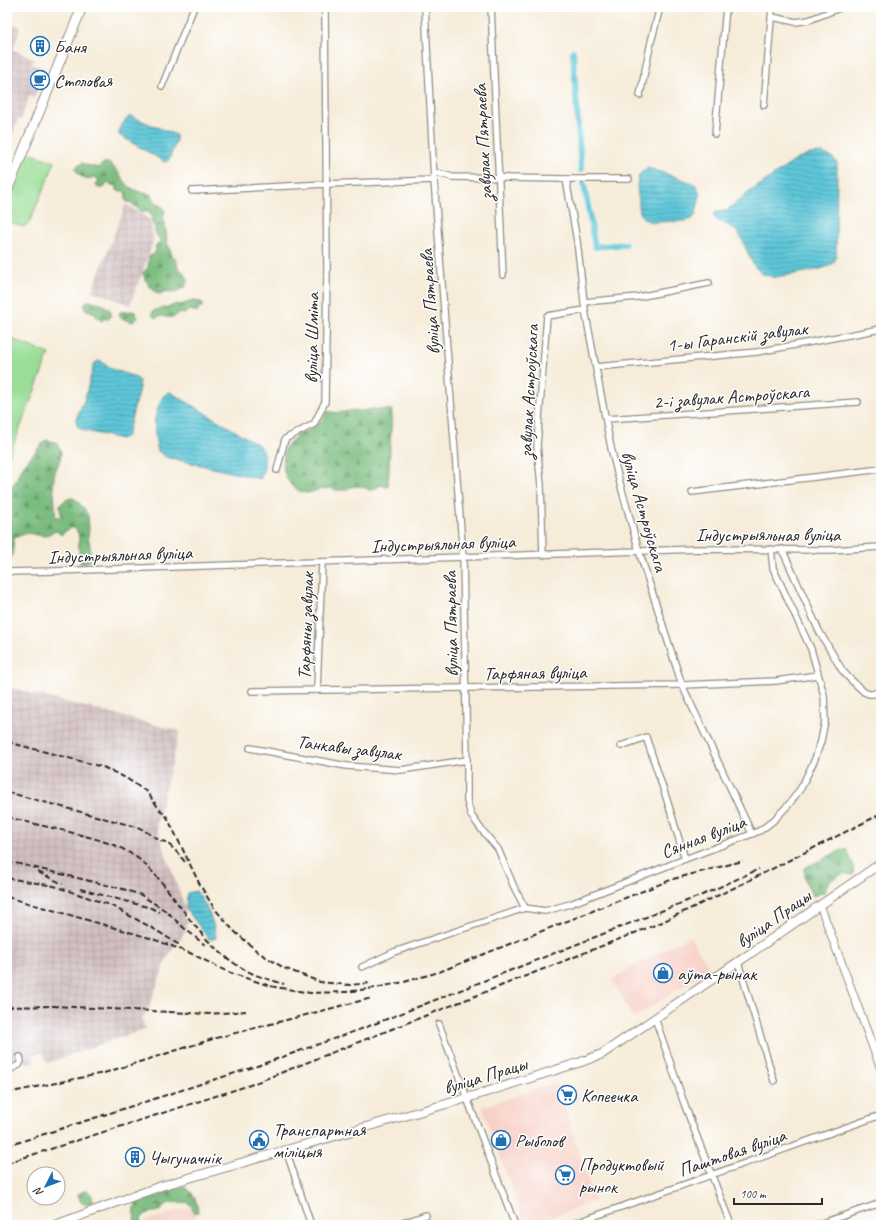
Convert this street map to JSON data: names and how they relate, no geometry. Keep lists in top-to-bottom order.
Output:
{
  "streets": {
    "main road": ["вуліца Працы"],
    "street": [
      "завулак Пятраева",
      "вуліца Пятраева",
      "1-ы Гаранскій завулак",
      "вуліца Шміта",
      "завулак Астроўскага",
      "2-і завулак Астроўскага",
      "вуліца Астроўскага",
      "Індустрыяльная вуліца",
      "Тарфяны завулак",
      "Тарфяная вуліца",
      "Танкавы завулак",
      "Сянная вуліца",
      "Паштовая вуліца"
    ]
  },
  "crossings": [
    ["вуліца Пятраева", "Індустрыяльная вуліца"],
    ["вуліца Пятраева", "Тарфяная вуліца"],
    ["вуліца Пятраева", "Танкавы завулак"],
    ["вуліца Пятраева", "Сянная вуліца"],
    ["1-ы Гаранскій завулак", "вуліца Астроўскага"],
    ["завулак Астроўскага", "вуліца Астроўскага"],
    ["завулак Астроўскага", "Індустрыяльная вуліца"],
    ["2-і завулак Астроўскага", "вуліца Астроўскага"],
    ["вуліца Астроўскага", "Індустрыяльная вуліца"],
    ["вуліца Астроўскага", "Тарфяная вуліца"],
    ["вуліца Астроўскага", "Сянная вуліца"],
    ["Індустрыяльная вуліца", "Тарфяны завулак"],
    ["Індустрыяльная вуліца", "Сянная вуліца"],
    ["Тарфяны завулак", "Тарфяная вуліца"],
    ["Тарфяная вуліца", "Сянная вуліца"]
  ],
  "places": {
    "building": ["Баня", "Чыгуначнік"],
    "cafe": ["Столовая"],
    "shop": ["аўта-рынак", "Рыболов"],
    "supermarket": ["Копеечка", "Продуктовый рынок"],
    "public building": ["Транспартная міліцыя"]
  },
  "scale_bar": "100 m",
  "north": "bottom left"
}
